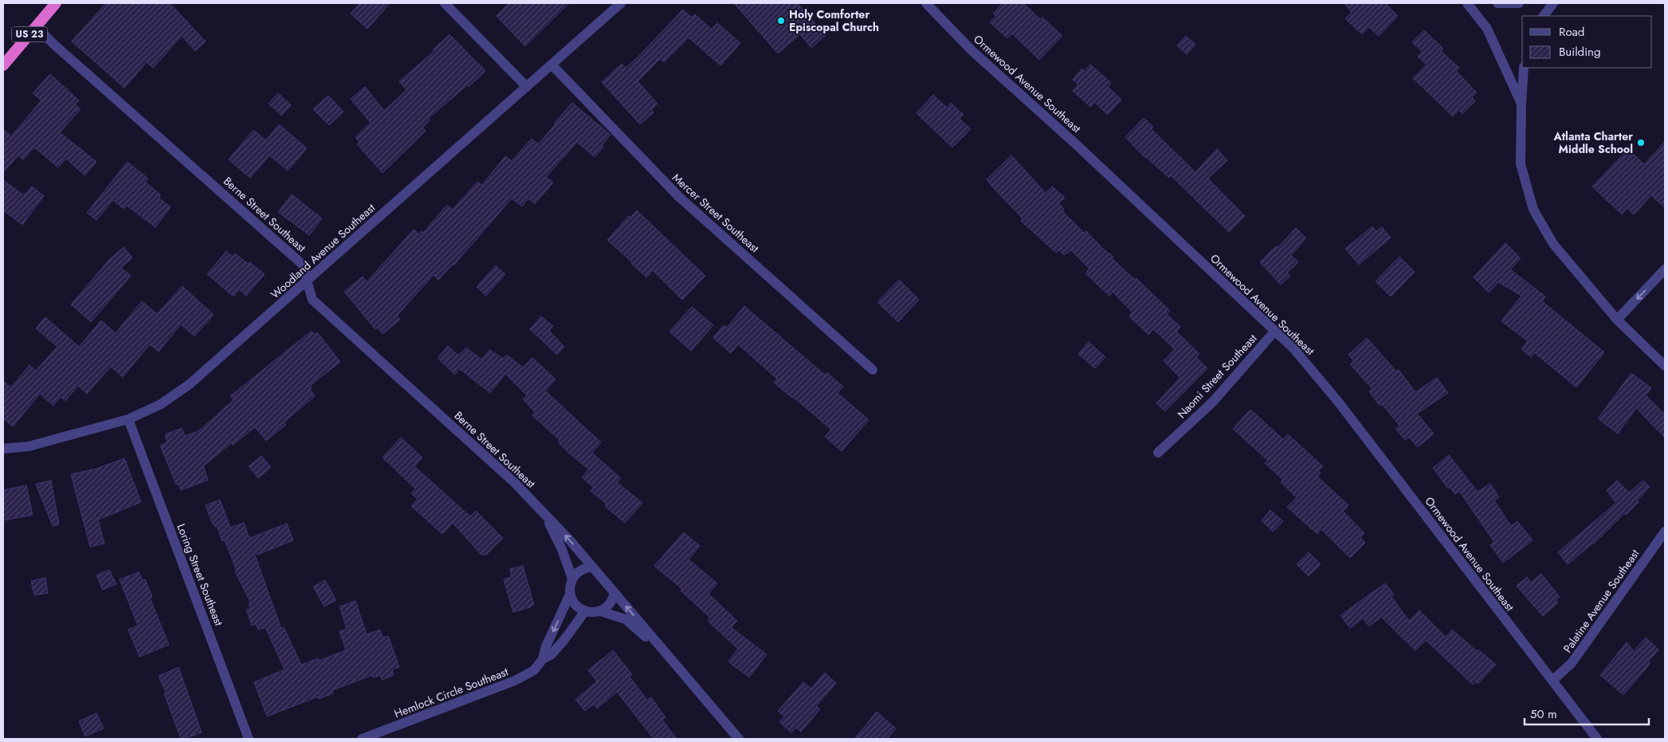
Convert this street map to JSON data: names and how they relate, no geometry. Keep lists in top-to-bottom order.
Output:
{
  "streets": {
    "highway": ["US 23"],
    "street": [
      "Ormewood Avenue Southeast",
      "Mercer Street Southeast",
      "Berne Street Southeast",
      "Woodland Avenue Southeast",
      "Naomi Street Southeast",
      "Loring Street Southeast",
      "Palatine Avenue Southeast",
      "Hemlock Circle Southeast"
    ]
  },
  "crossings": [
    ["US 23", "Berne Street Southeast"],
    ["Ormewood Avenue Southeast", "Naomi Street Southeast"],
    ["Ormewood Avenue Southeast", "Palatine Avenue Southeast"],
    ["Mercer Street Southeast", "Woodland Avenue Southeast"],
    ["Berne Street Southeast", "Woodland Avenue Southeast"],
    ["Berne Street Southeast", "Hemlock Circle Southeast"],
    ["Woodland Avenue Southeast", "Loring Street Southeast"]
  ],
  "places": ["Holy Comforter Episcopal Church", "Atlanta Charter Middle School"],
  "legend": ["Road", "Building"],
  "scale_bar": "50 m"
}
